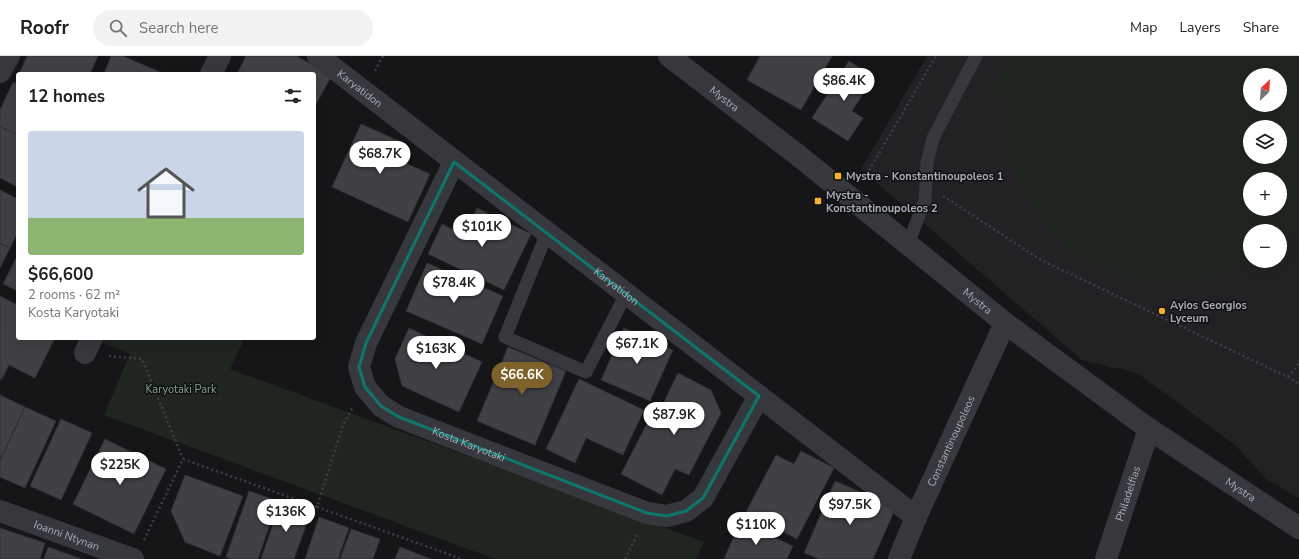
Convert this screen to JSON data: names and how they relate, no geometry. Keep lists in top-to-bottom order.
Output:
{
  "streets": {
    "street": [
      "Karyatidon",
      "Mystra",
      "Constantinoupoleos",
      "Kosta Karyotaki",
      "Philadelfias",
      "Ioanni Ntynan"
    ]
  },
  "crossings": [
    ["Karyatidon", "Constantinoupoleos"],
    ["Karyatidon", "Kosta Karyotaki"],
    ["Mystra", "Constantinoupoleos"],
    ["Mystra", "Philadelfias"]
  ],
  "parks": ["Karyotaki Park"],
  "places": {
    "transit": ["Mystra - Konstantinoupoleos 1", "Mystra - Konstantinoupoleos 2"],
    "other": ["Ayios Georgios Lyceum"]
  },
  "north": "top right",
  "page": {
    "header": "Roofr",
    "search": "Search here",
    "nav": ["Map", "Layers", "Share"],
    "map_buttons": ["+", "−"],
    "price": [
      "$86.4K",
      "$68.7K",
      "$101K",
      "$78.4K",
      "$67.1K",
      "$163K",
      "$66.6K",
      "$87.9K",
      "$225K",
      "$97.5K",
      "$136K",
      "$110K"
    ],
    "heading": "12 homes",
    "list": [
      {
        "name": "$66,600",
        "note": "2 rooms · 62 m² · Kosta Karyotaki"
      }
    ]
  }
}
